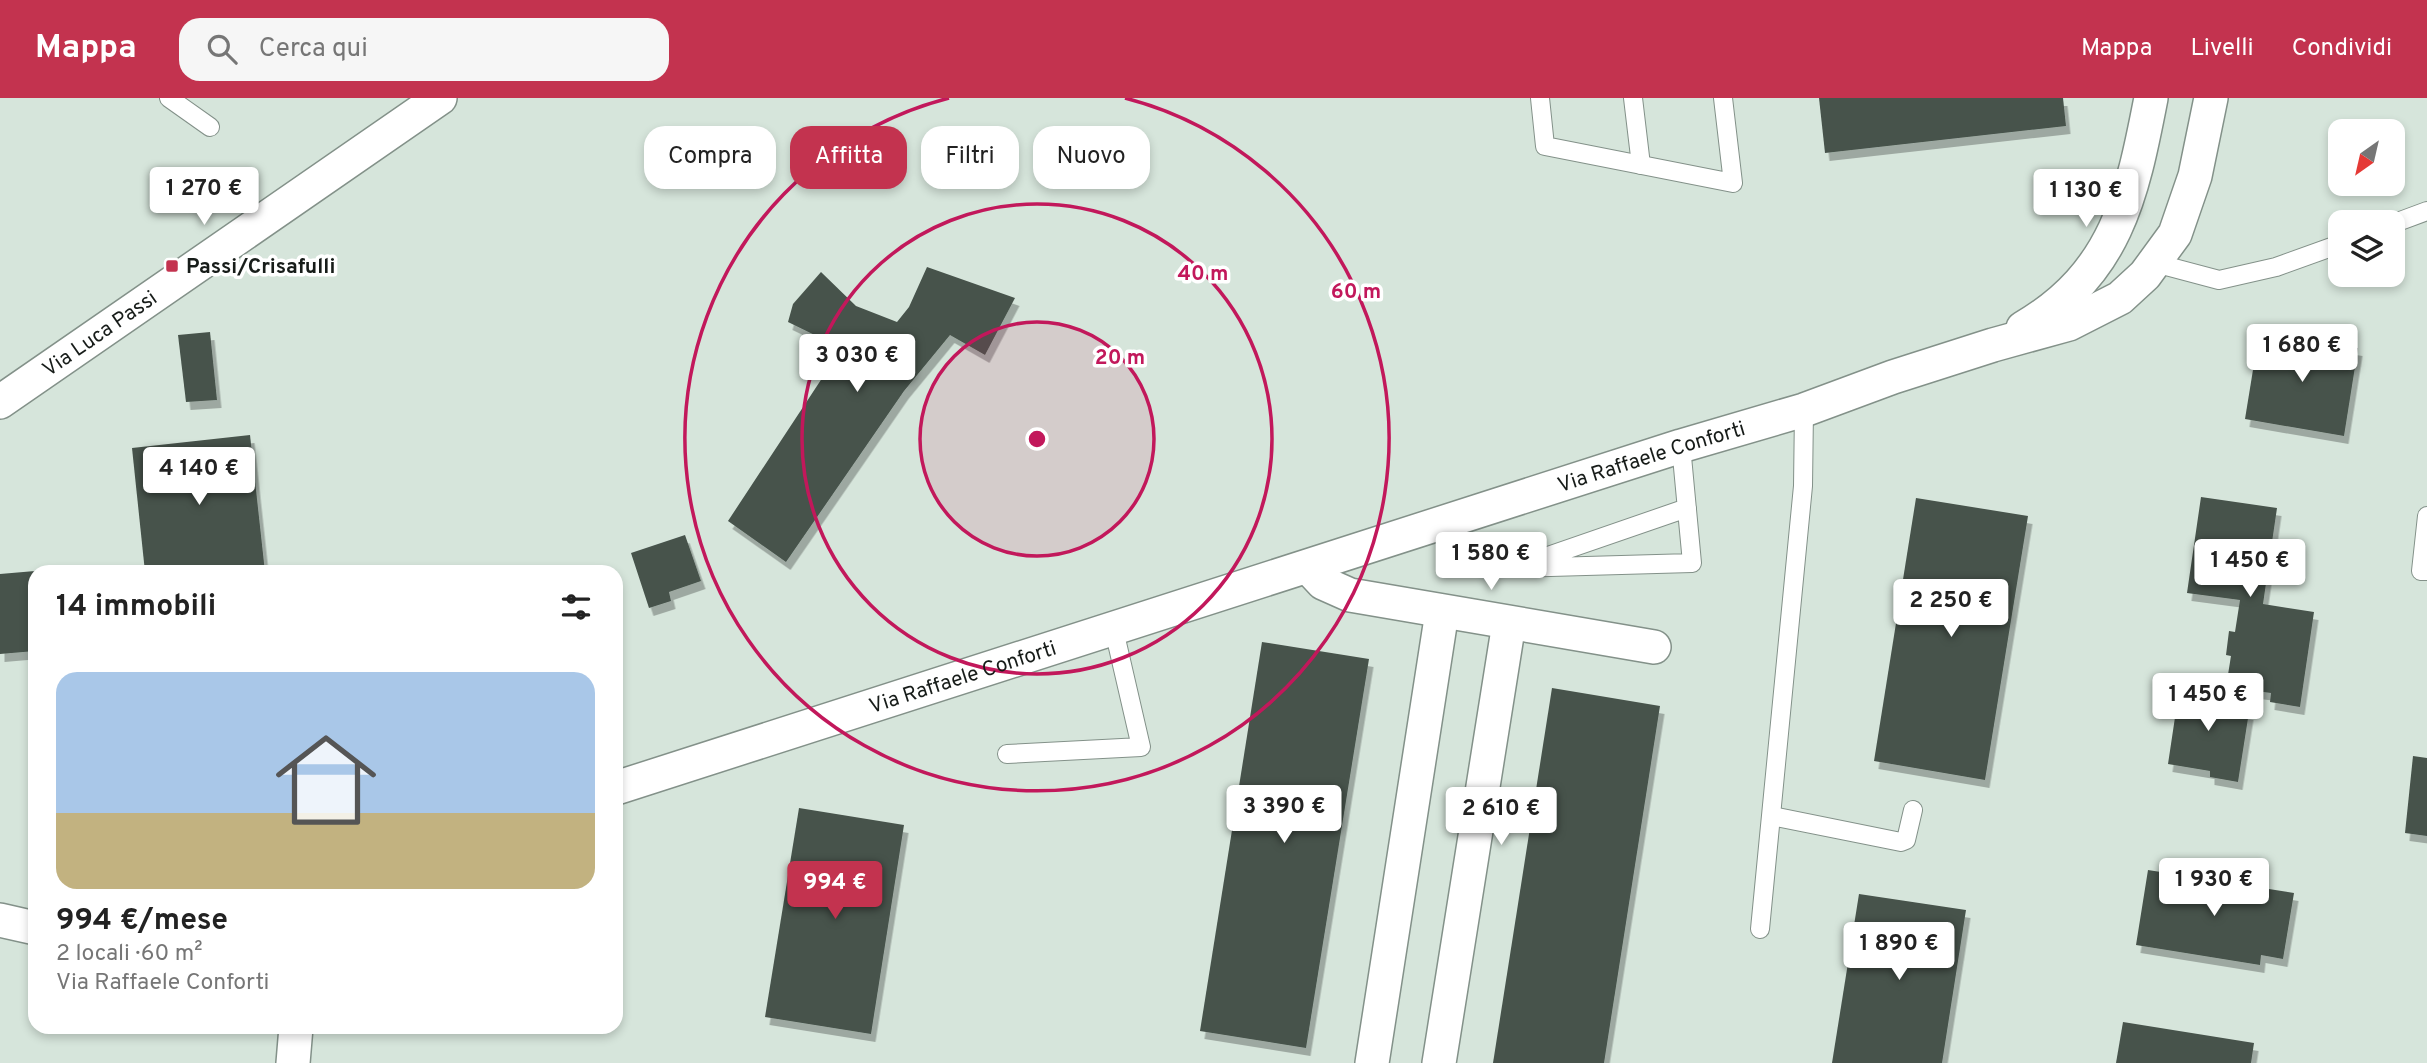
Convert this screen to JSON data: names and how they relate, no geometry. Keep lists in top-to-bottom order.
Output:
{
  "streets": {
    "street": ["Via Luca Passi", "Via Raffaele Conforti"]
  },
  "places": {
    "transit": ["Passi/Crisafulli"]
  },
  "north": "bottom left",
  "page": {
    "header": "Mappa",
    "search": "Cerca qui",
    "nav": ["Mappa", "Livelli", "Condividi"],
    "chip": [
      "Compra",
      "Affitta",
      "Filtri",
      "Nuovo"
    ],
    "price": [
      "1 270 €",
      "1 130 €",
      "1 680 €",
      "3 030 €",
      "4 140 €",
      "1 580 €",
      "1 450 €",
      "2 250 €",
      "1 450 €",
      "3 390 €",
      "2 610 €",
      "1 930 €",
      "994 €",
      "1 890 €"
    ],
    "heading": "14 immobili",
    "list": [
      {
        "name": "994 €/mese",
        "note": "2 locali · 60 m² · Via Raffaele Conforti"
      }
    ]
  },
  "rings": ["40 m", "60 m", "20 m"]
}
